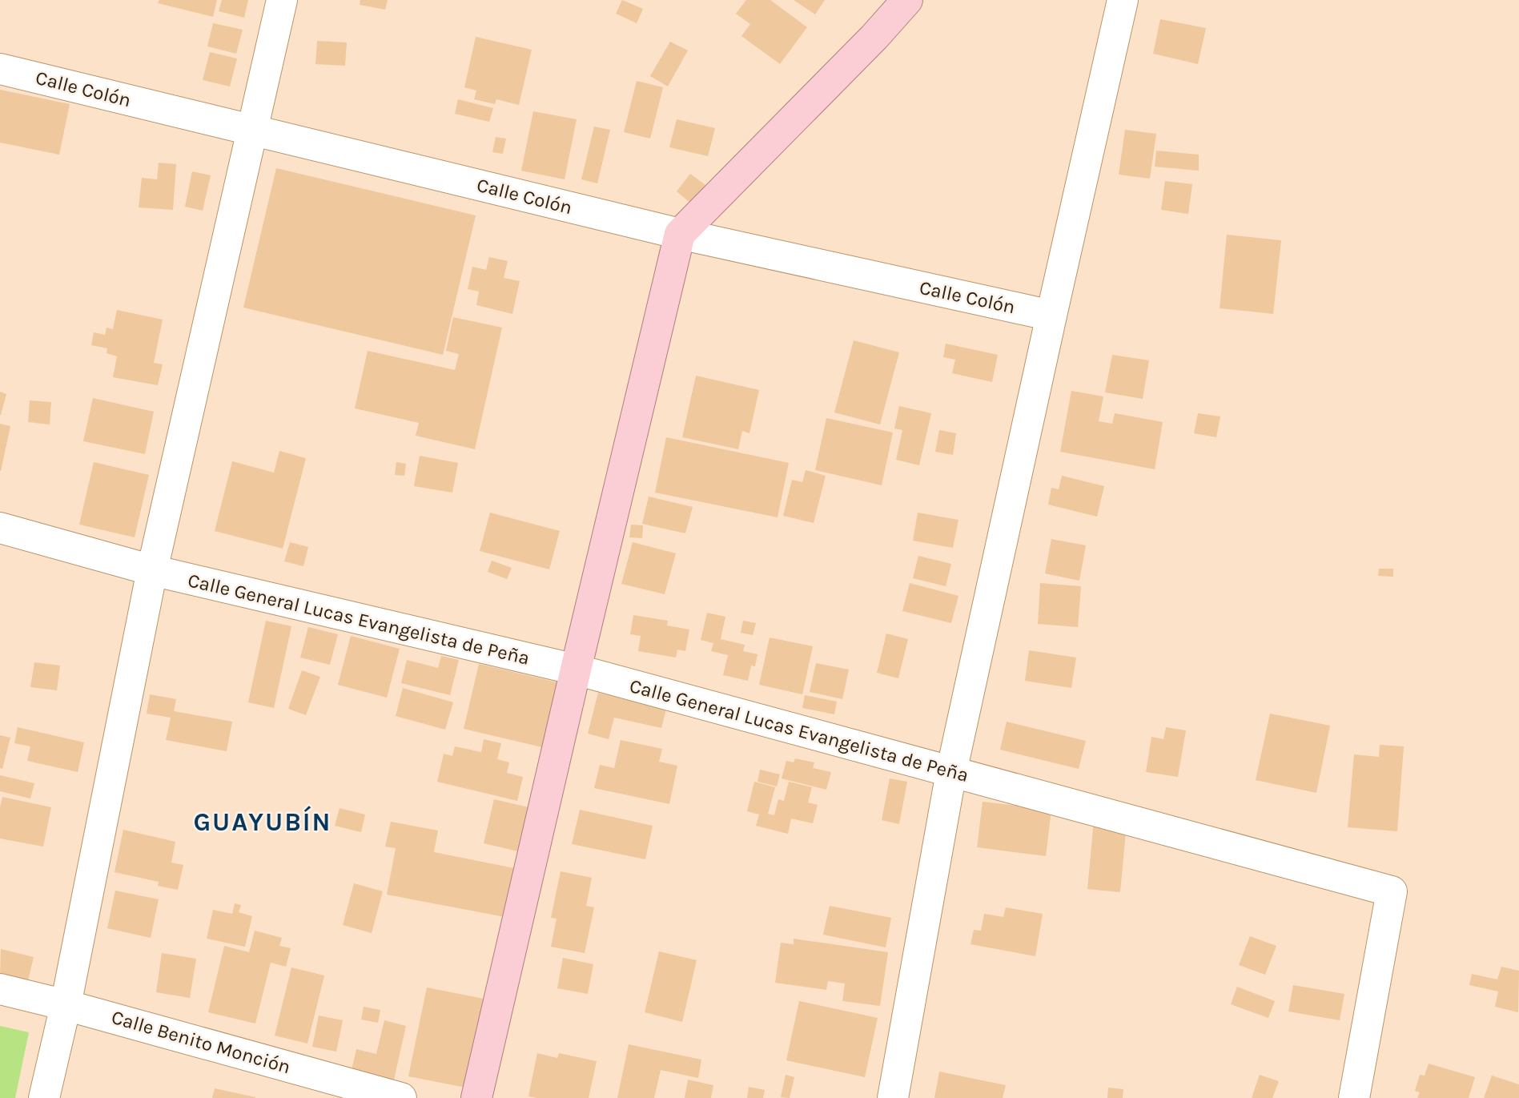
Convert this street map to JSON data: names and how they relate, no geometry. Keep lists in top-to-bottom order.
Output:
{
  "streets": {
    "street": ["Calle Colón", "Calle General Lucas Evangelista de Peña", "Calle Benito Monción"]
  },
  "districts": ["GUAYUBÍN"]
}
